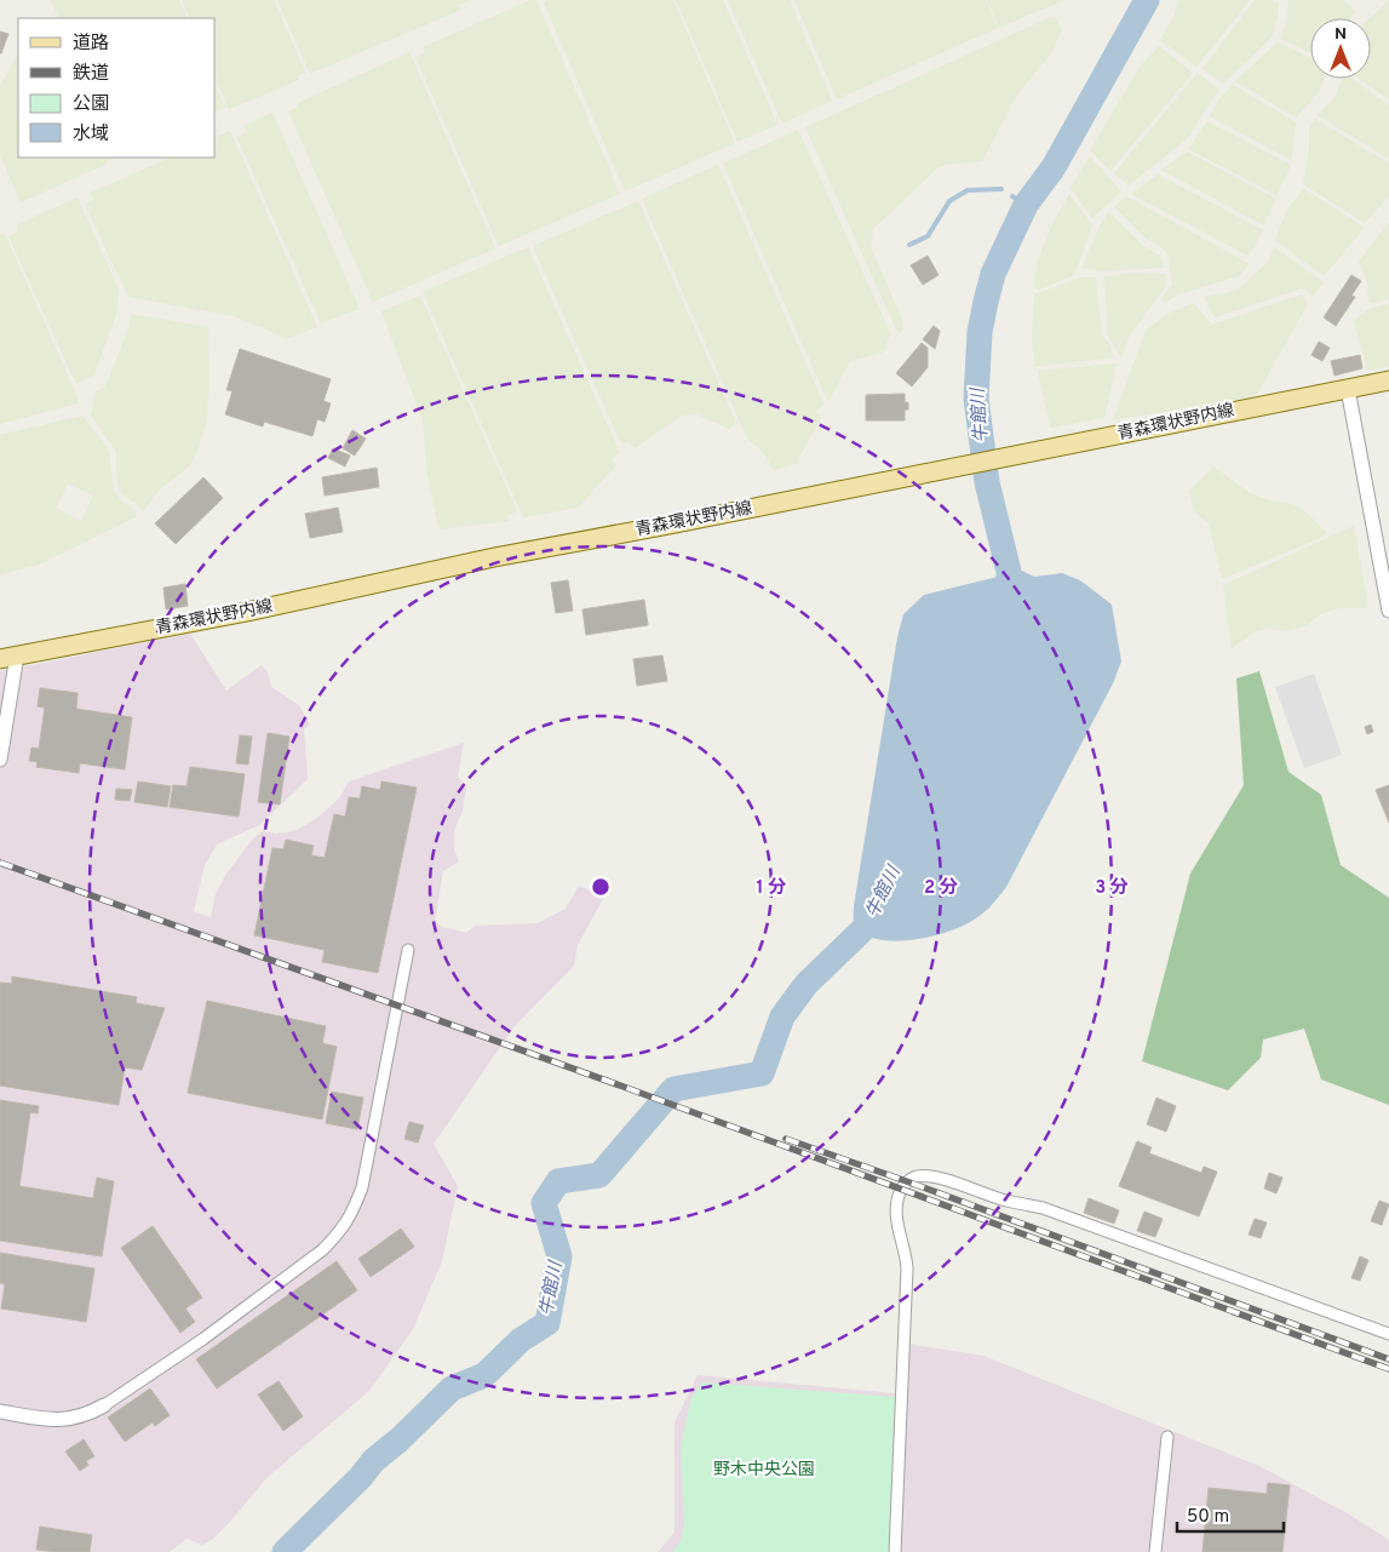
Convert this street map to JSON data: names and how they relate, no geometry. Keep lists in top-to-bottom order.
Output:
{
  "streets": {
    "main road": ["青森環状野内線"]
  },
  "water": ["牛館川"],
  "parks": ["野木中央公園"],
  "legend": [
    "道路",
    "鉄道",
    "公園",
    "水域"
  ],
  "scale_bar": "50 m",
  "north": "top",
  "rings": ["1 分", "2 分", "3 分"]
}
